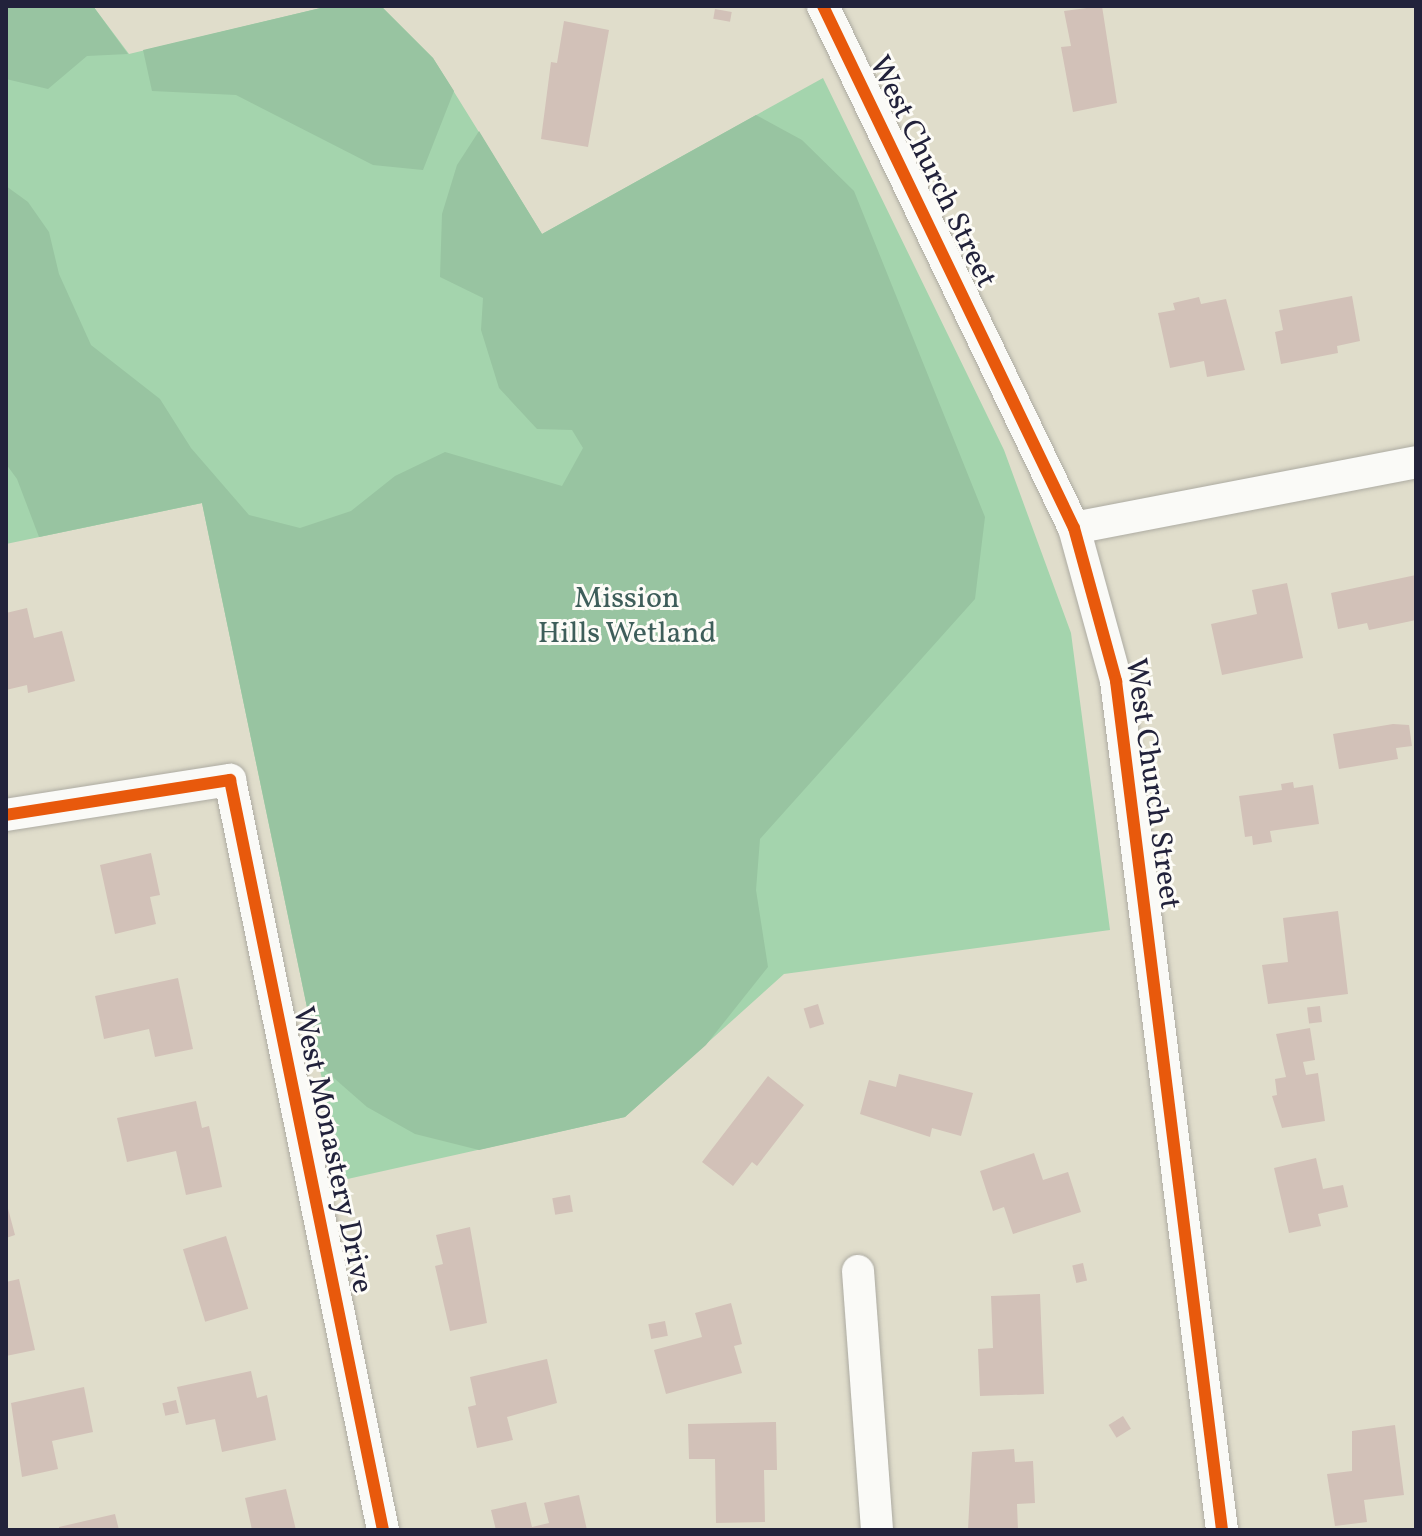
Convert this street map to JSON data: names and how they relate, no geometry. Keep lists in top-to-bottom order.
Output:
{
  "streets": {
    "street": ["West Church Street", "West Monastery Drive"]
  },
  "parks": ["Mission Hills Wetland"]
}
